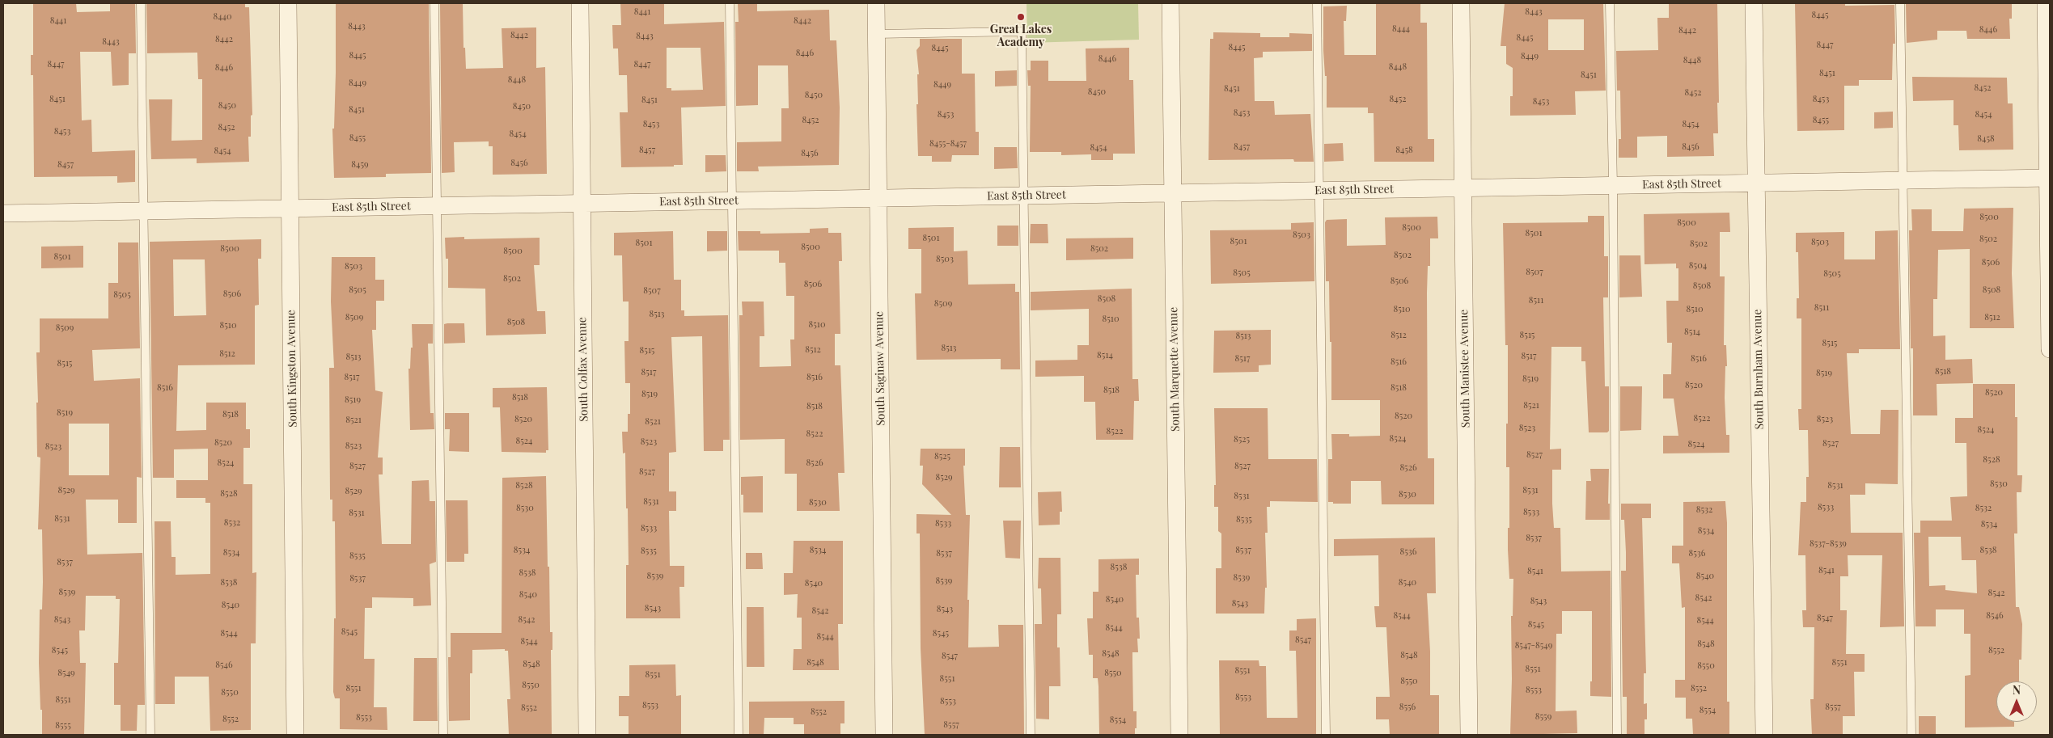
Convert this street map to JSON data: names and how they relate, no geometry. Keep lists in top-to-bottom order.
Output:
{
  "streets": {
    "street": [
      "East 85th Street",
      "South Kingston Avenue",
      "South Saginaw Avenue",
      "South Manistee Avenue",
      "South Colfax Avenue",
      "South Marquette Avenue",
      "South Burnham Avenue"
    ]
  },
  "crossings": [
    ["East 85th Street", "South Kingston Avenue"],
    ["East 85th Street", "South Saginaw Avenue"],
    ["East 85th Street", "South Manistee Avenue"],
    ["East 85th Street", "South Colfax Avenue"],
    ["East 85th Street", "South Marquette Avenue"],
    ["East 85th Street", "South Burnham Avenue"]
  ],
  "places": ["Great Lakes Academy"],
  "house_numbers": [
    "8441",
    "8443",
    "8445",
    "8440",
    "8441",
    "8442",
    "8443",
    "8444",
    "8446",
    "8442",
    "8442",
    "8443",
    "8445",
    "8442",
    "8443",
    "8447",
    "8445",
    "8445",
    "8446",
    "8445",
    "8449",
    "8446",
    "8448",
    "8447",
    "8447",
    "8448",
    "8446",
    "8451",
    "8451",
    "8448",
    "8449",
    "8449",
    "8452",
    "8451",
    "8450",
    "8452",
    "8450",
    "8451",
    "8452",
    "8453",
    "8451",
    "8453",
    "8450",
    "8450",
    "8451",
    "8453",
    "8453",
    "8454",
    "8452",
    "8455",
    "8453",
    "8454",
    "8452",
    "8453",
    "8454",
    "8455",
    "8458",
    "8455-8457",
    "8457",
    "8456",
    "8454",
    "8457",
    "8458",
    "8454",
    "8456",
    "8456",
    "8457",
    "8459",
    "8500",
    "8500",
    "8500",
    "8501",
    "8503",
    "8501",
    "8502",
    "8501",
    "8503",
    "8501",
    "8502",
    "8500",
    "8500",
    "8502",
    "8500",
    "8502",
    "8501",
    "8503",
    "8506",
    "8504",
    "8503",
    "8507",
    "8505",
    "8505",
    "8502",
    "8506",
    "8506",
    "8508",
    "8505",
    "8508",
    "8507",
    "8506",
    "8505",
    "8508",
    "8511",
    "8509",
    "8511",
    "8510",
    "8510",
    "8513",
    "8509",
    "8512",
    "8510",
    "8508",
    "8510",
    "8510",
    "8509",
    "8514",
    "8512",
    "8515",
    "8513",
    "8515",
    "8513",
    "8512",
    "8515",
    "8512",
    "8514",
    "8517",
    "8513",
    "8517",
    "8516",
    "8516",
    "8515",
    "8518",
    "8517",
    "8519",
    "8517",
    "8516",
    "8519",
    "8520",
    "8516",
    "8518",
    "8518",
    "8520",
    "8519",
    "8518",
    "8519",
    "8521",
    "8518",
    "8519",
    "8518",
    "8520",
    "8522",
    "8520",
    "8523",
    "8521",
    "8521",
    "8523",
    "8524",
    "8522",
    "8522",
    "8524",
    "8525",
    "8524",
    "8523",
    "8520",
    "8527",
    "8524",
    "8523",
    "8523",
    "8527",
    "8525",
    "8528",
    "8524",
    "8526",
    "8527",
    "8527",
    "8526",
    "8527",
    "8529",
    "8530",
    "8528",
    "8531",
    "8529",
    "8531",
    "8529",
    "8528",
    "8530",
    "8531",
    "8531",
    "8530",
    "8533",
    "8530",
    "8532",
    "8532",
    "8533",
    "8531",
    "8531",
    "8535",
    "8532",
    "8533",
    "8534",
    "8533",
    "8534",
    "8537",
    "8537-8539",
    "8534",
    "8534",
    "8537",
    "8538",
    "8535",
    "8536",
    "8534",
    "8537",
    "8536",
    "8535",
    "8537",
    "8538",
    "8541",
    "8541",
    "8538",
    "8539",
    "8540",
    "8539",
    "8537",
    "8539",
    "8538",
    "8540",
    "8540",
    "8539",
    "8542",
    "8540",
    "8542",
    "8540",
    "8543",
    "8543",
    "8540",
    "8543",
    "8543",
    "8542",
    "8544",
    "8546",
    "8547",
    "8543",
    "8542",
    "8544",
    "8545",
    "8544",
    "8545",
    "8544",
    "8545",
    "8544",
    "8547",
    "8544",
    "8548",
    "8547-8549",
    "8545",
    "8552",
    "8548",
    "8548",
    "8547",
    "8548",
    "8551",
    "8548",
    "8546",
    "8550",
    "8551",
    "8551",
    "8549",
    "8550",
    "8551",
    "8551",
    "8550",
    "8550",
    "8551",
    "8552",
    "8553",
    "8550",
    "8553",
    "8551",
    "8553",
    "8553",
    "8556",
    "8557",
    "8552",
    "8554",
    "8552",
    "8559",
    "8553",
    "8552",
    "8554",
    "8557",
    "8555"
  ],
  "north": "top"
}
